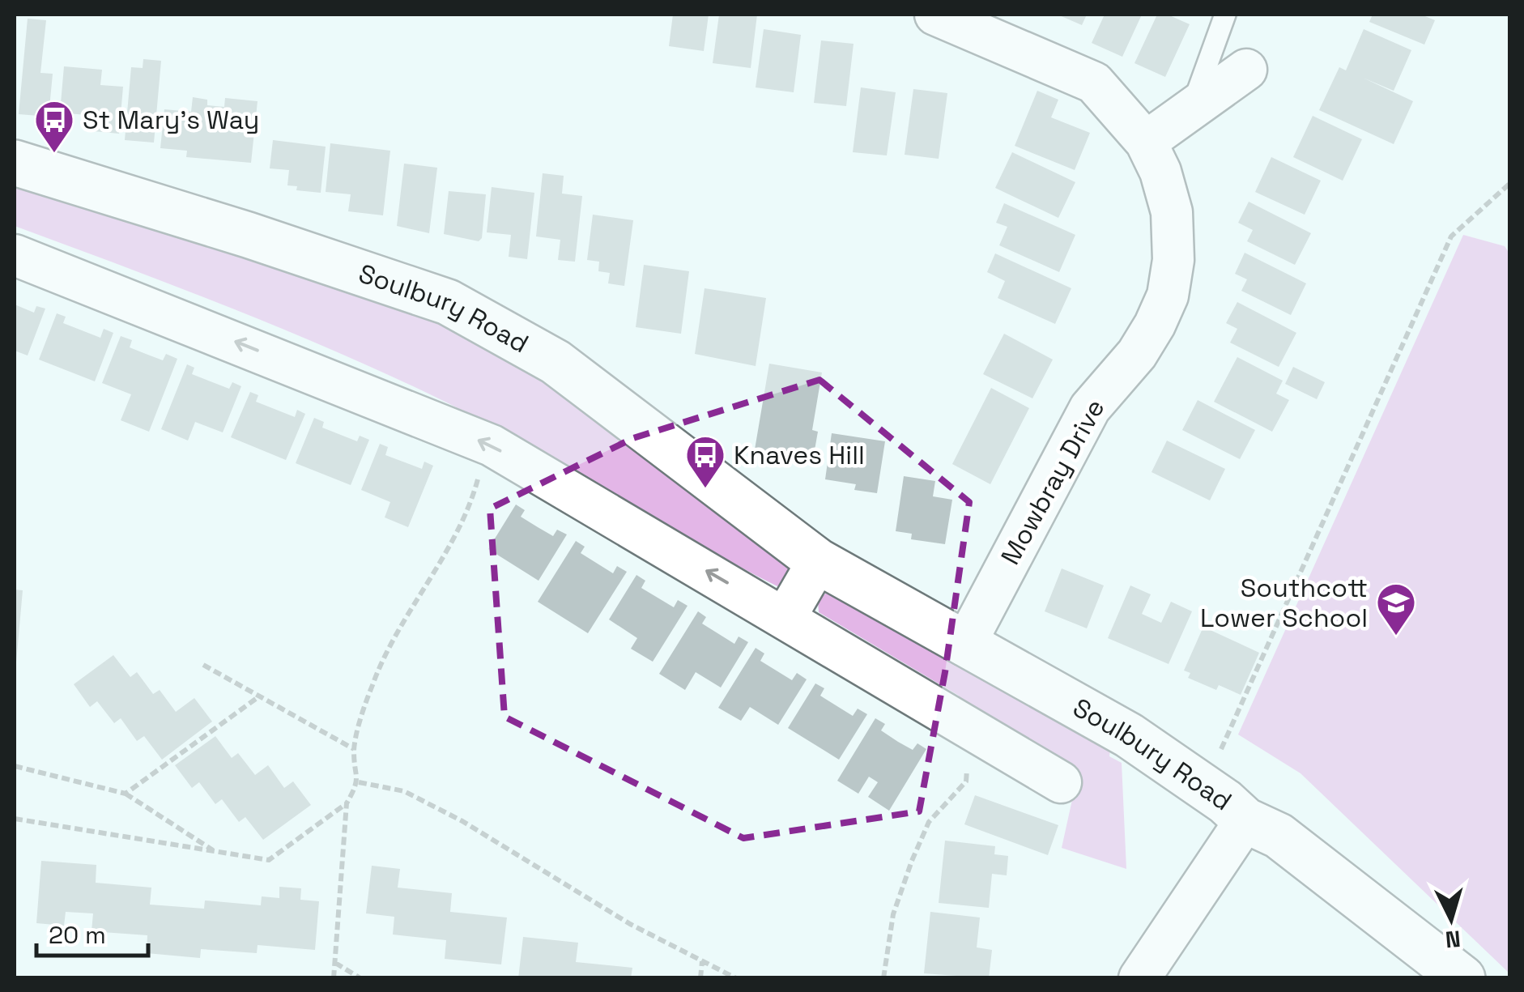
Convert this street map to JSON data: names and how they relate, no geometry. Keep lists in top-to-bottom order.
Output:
{
  "streets": {
    "street": ["Soulbury Road", "Mowbray Drive"]
  },
  "crossings": [
    ["Soulbury Road", "Mowbray Drive"]
  ],
  "places": {
    "bus stop": ["St Mary's Way", "Knaves Hill"],
    "school or university": ["Southcott Lower School"]
  },
  "scale_bar": "20 m",
  "north": "bottom"
}
